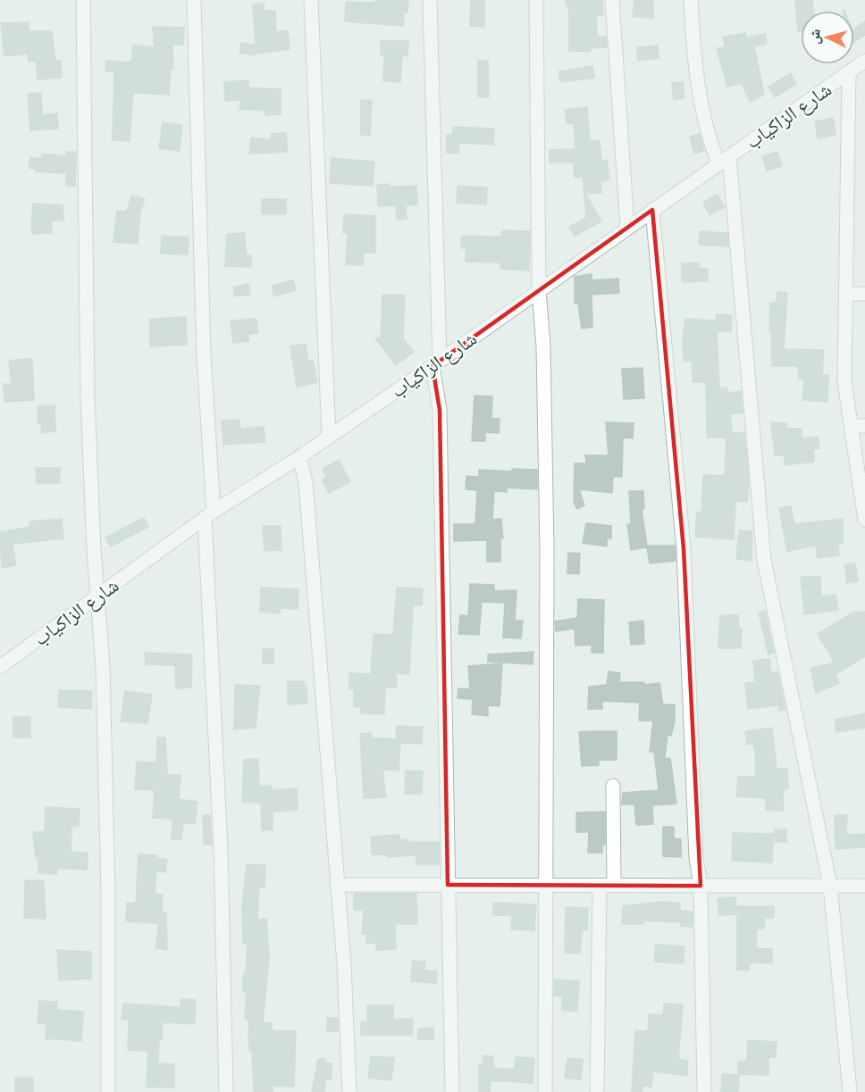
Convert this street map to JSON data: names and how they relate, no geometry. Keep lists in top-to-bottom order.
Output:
{
  "streets": {
    "street": ["شارع الزاكياب"]
  },
  "north": "left"
}
